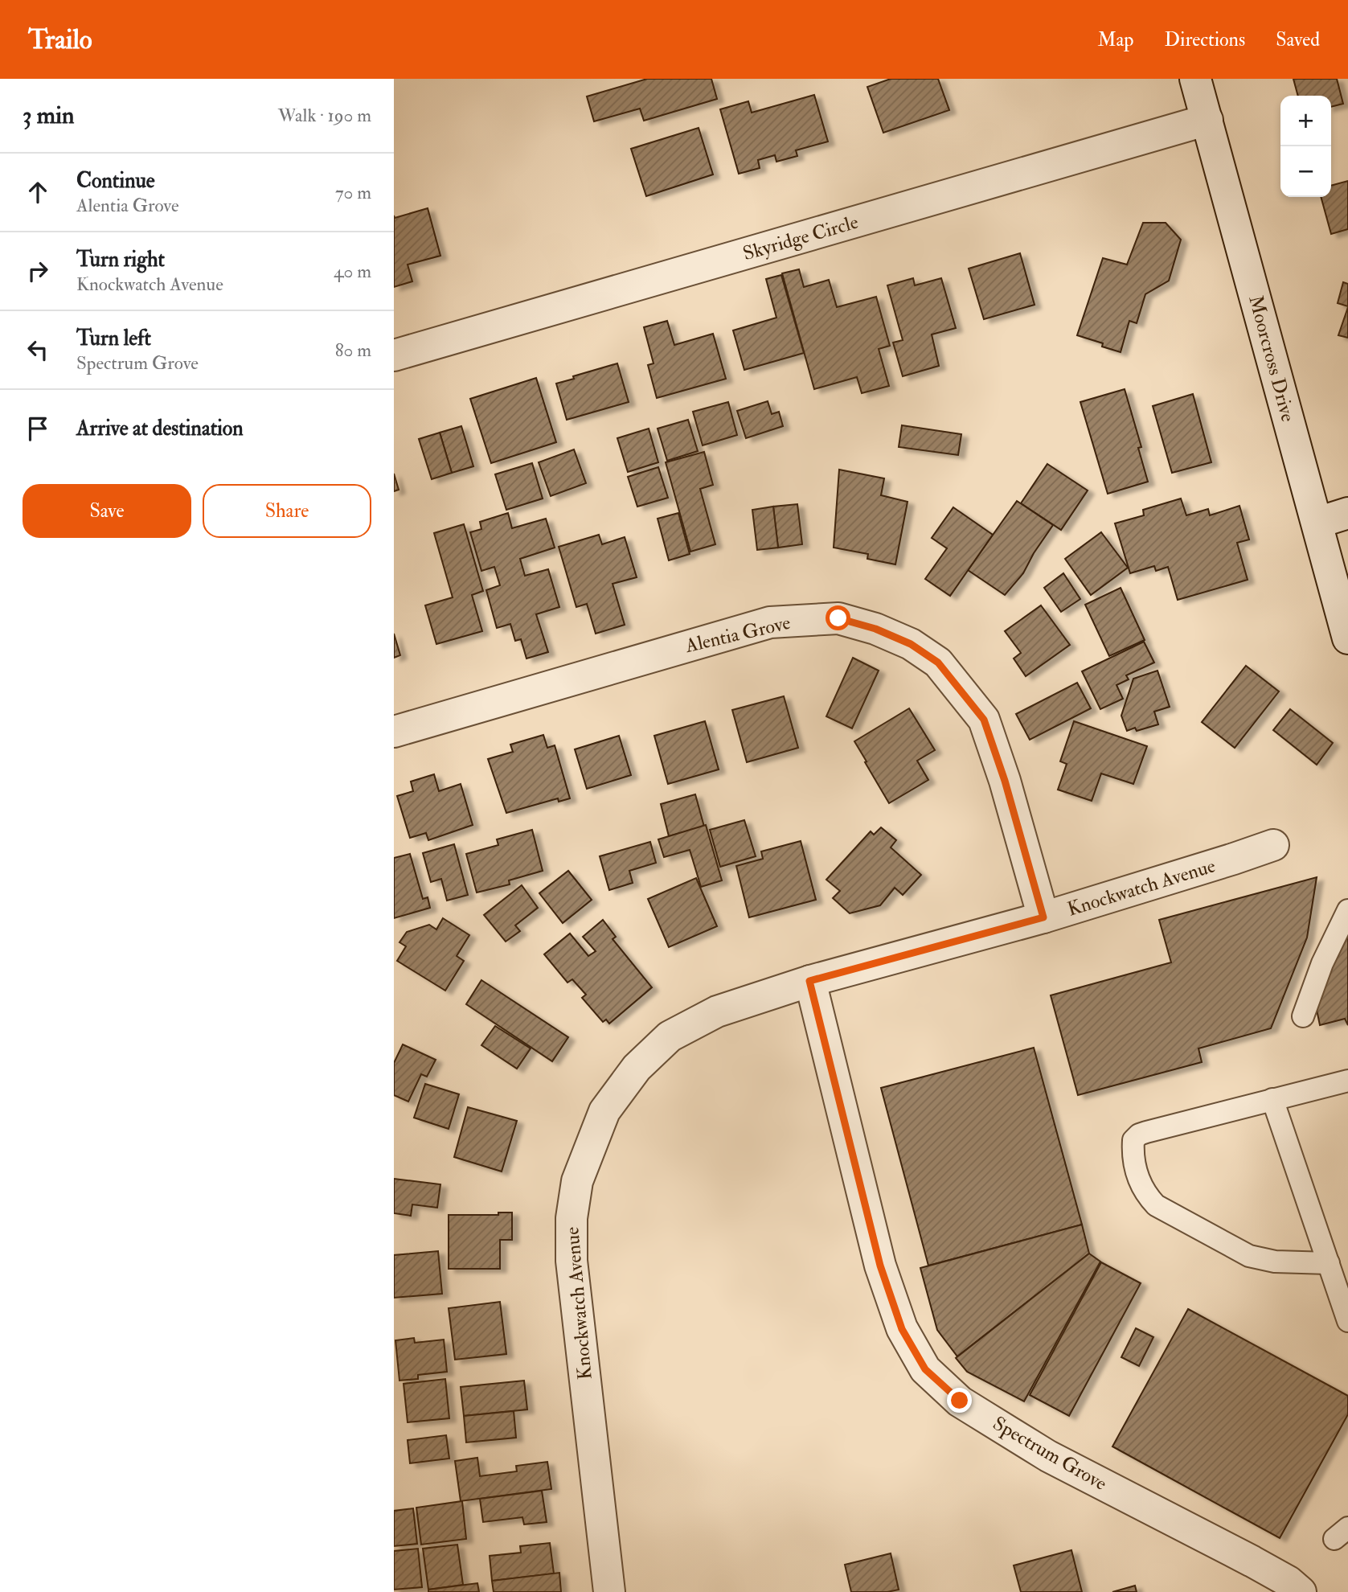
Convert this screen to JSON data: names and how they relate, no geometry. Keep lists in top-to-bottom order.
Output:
{
  "streets": {
    "street": [
      "Skyridge Circle",
      "Moorcross Drive",
      "Alentia Grove",
      "Knockwatch Avenue",
      "Spectrum Grove"
    ]
  },
  "crossings": [
    ["Skyridge Circle", "Moorcross Drive"],
    ["Alentia Grove", "Knockwatch Avenue"],
    ["Knockwatch Avenue", "Spectrum Grove"]
  ],
  "page": {
    "header": "Trailo",
    "nav": ["Map", "Directions", "Saved"],
    "heading": ["3 min", "Walk · 190 m"],
    "map_buttons": ["+", "−"],
    "list": [
      ["Continue", "Alentia Grove", "70 m"],
      ["Turn right", "Knockwatch Avenue", "40 m"],
      ["Turn left", "Spectrum Grove", "80 m"],
      "Arrive at destination"
    ],
    "buttons": ["Save", "Share"]
  }
}
